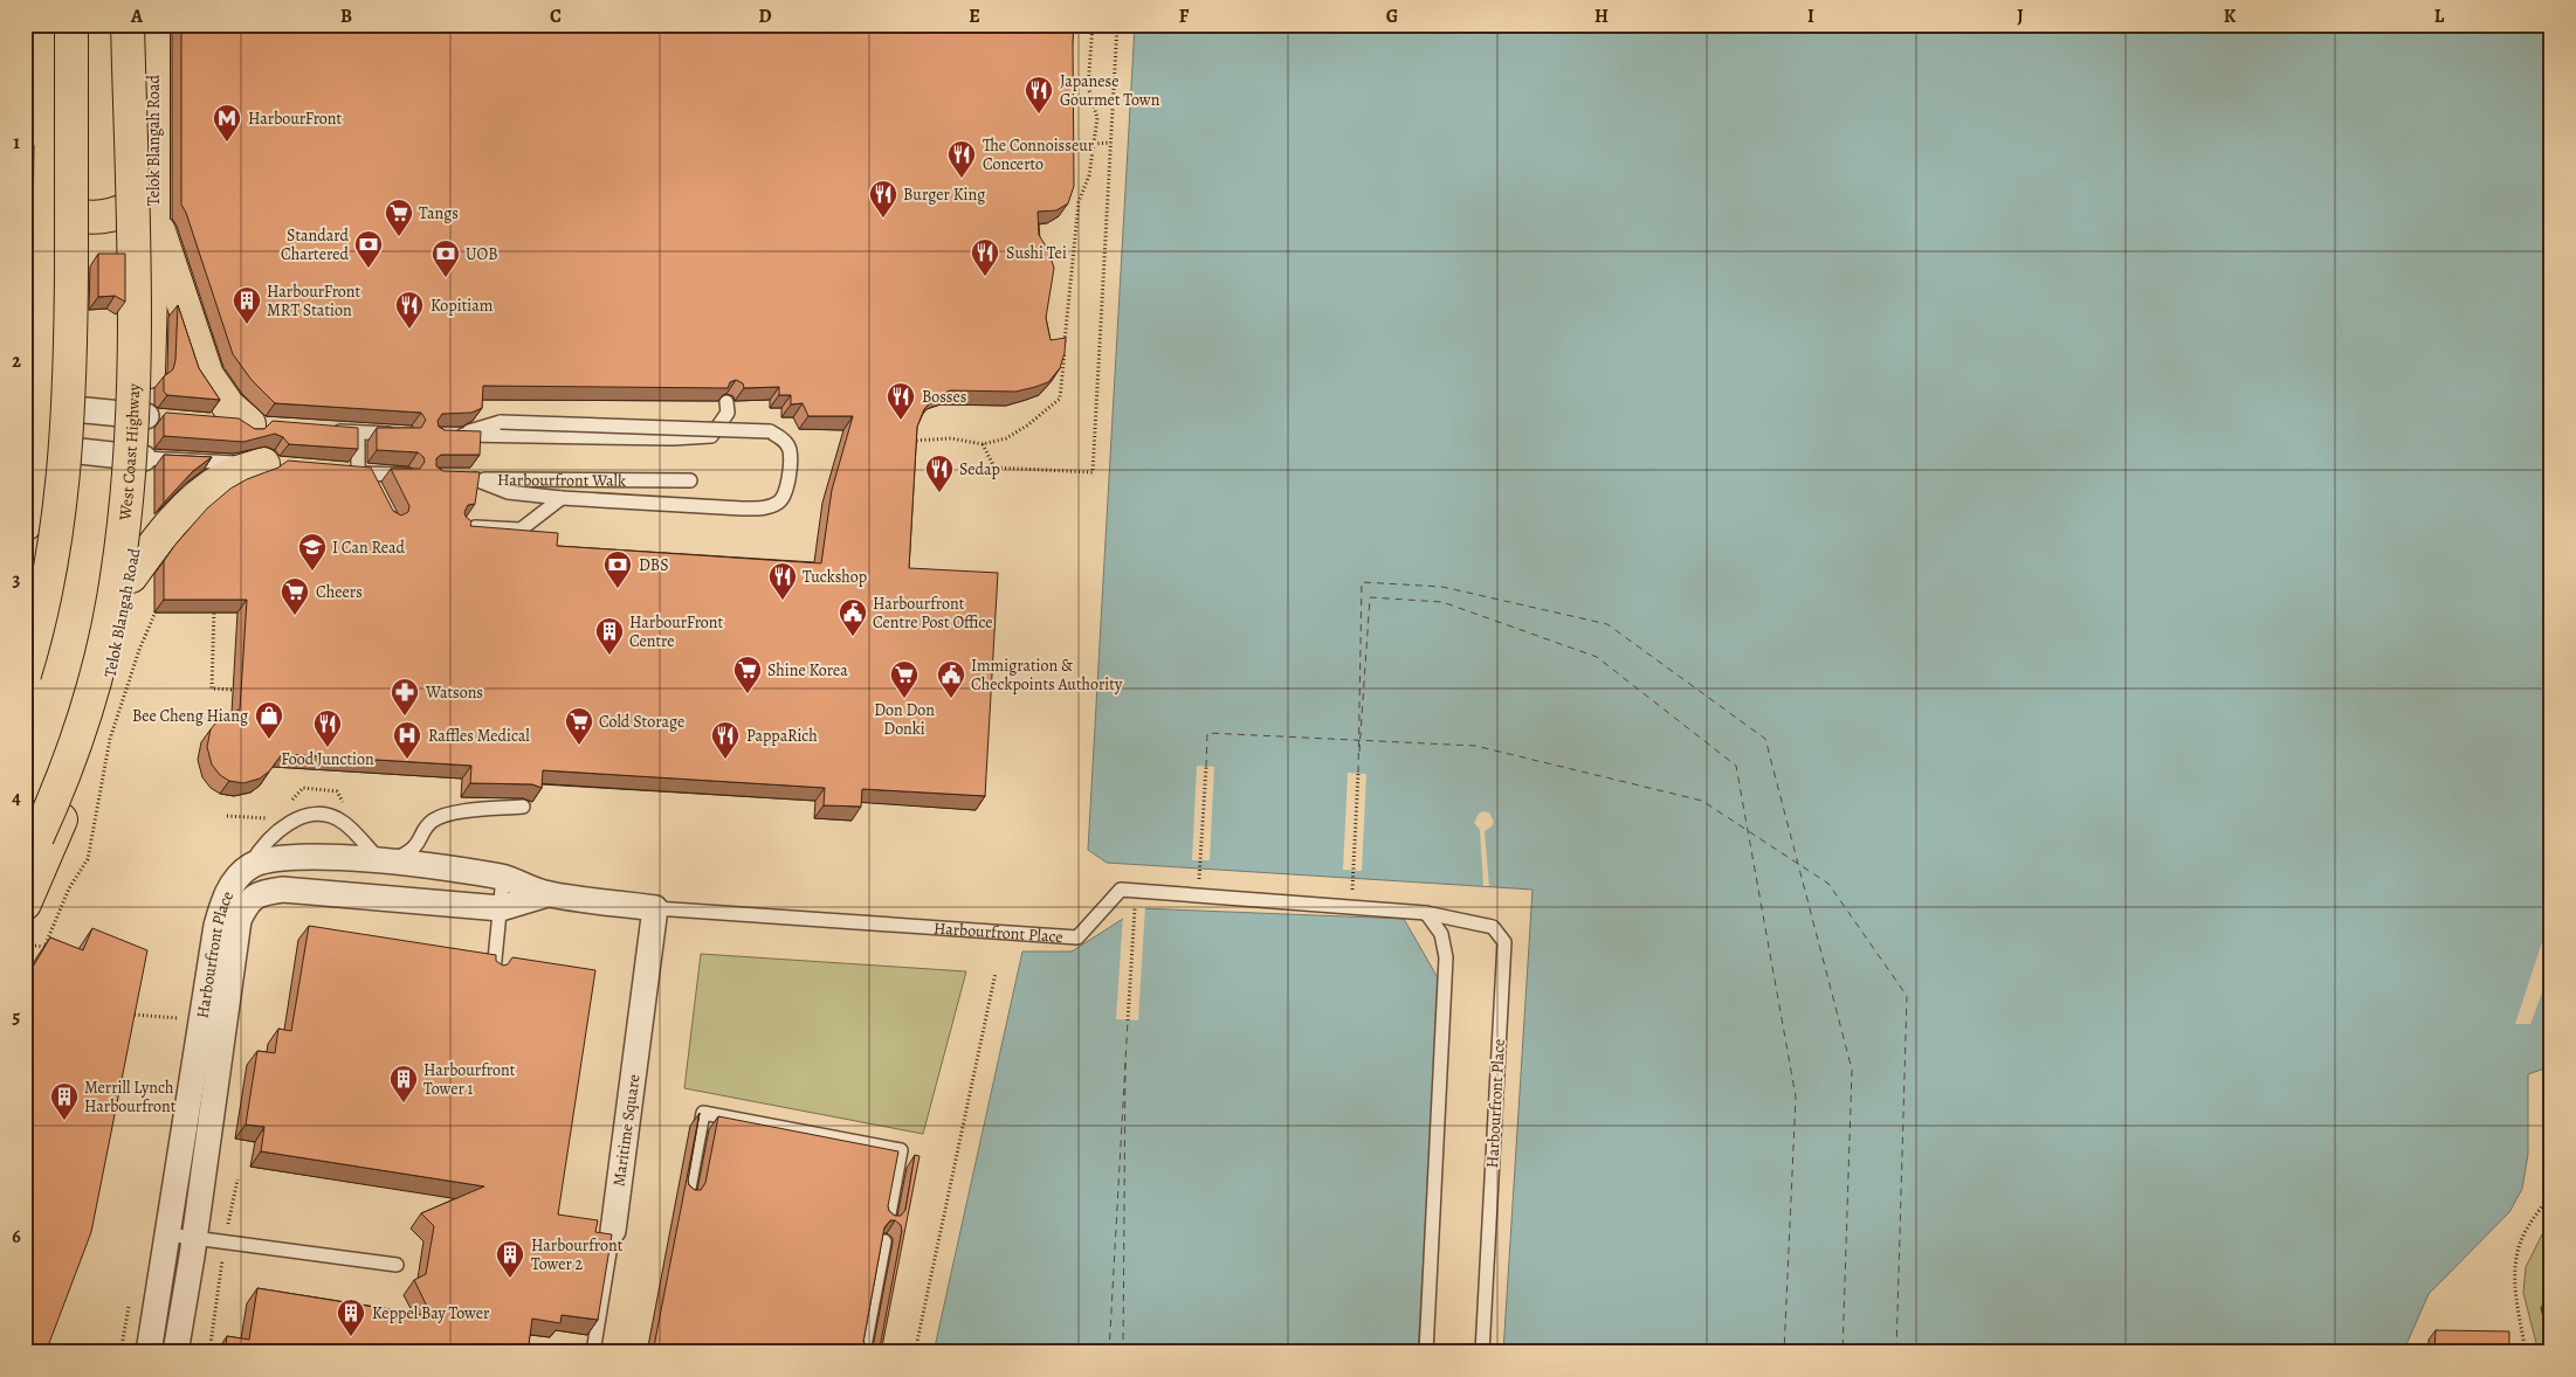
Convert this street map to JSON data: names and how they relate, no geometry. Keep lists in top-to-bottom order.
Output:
{
  "streets": {
    "main road": ["Telok Blangah Road", "West Coast Highway"],
    "street": ["Harbourfront Place", "Maritime Square"],
    "lane": ["Harbourfront Walk"]
  },
  "crossings": [
    ["Harbourfront Place", "Maritime Square"]
  ],
  "places": {
    "restaurant": [
      "Japanese Gourmet Town",
      "The Connoisseur Concerto",
      "Burger King",
      "Sushi Tei",
      "Kopitiam",
      "Bosses",
      "Sedap",
      "Tuckshop",
      "Food Junction",
      "PappaRich"
    ],
    "metro station": ["HarbourFront"],
    "supermarket": [
      "Tangs",
      "Cheers",
      "Shine Korea",
      "Don Don Donki",
      "Cold Storage"
    ],
    "bank": ["Standard Chartered", "UOB", "DBS"],
    "building": [
      "HarbourFront MRT Station",
      "HarbourFront Centre",
      "Harbourfront Tower 1",
      "Merrill Lynch Harbourfront",
      "Harbourfront Tower 2",
      "Keppel Bay Tower"
    ],
    "school or university": ["I Can Read"],
    "public building": ["Harbourfront Centre Post Office", "Immigration & Checkpoints Authority"],
    "pharmacy": ["Watsons"],
    "shop": ["Bee Cheng Hiang"],
    "hospital": ["Raffles Medical"]
  },
  "grid": {
    "columns": [
      "A",
      "B",
      "C",
      "D",
      "E",
      "F",
      "G",
      "H",
      "I",
      "J",
      "K",
      "L"
    ],
    "rows": [
      "1",
      "2",
      "3",
      "4",
      "5",
      "6"
    ]
  }
}
